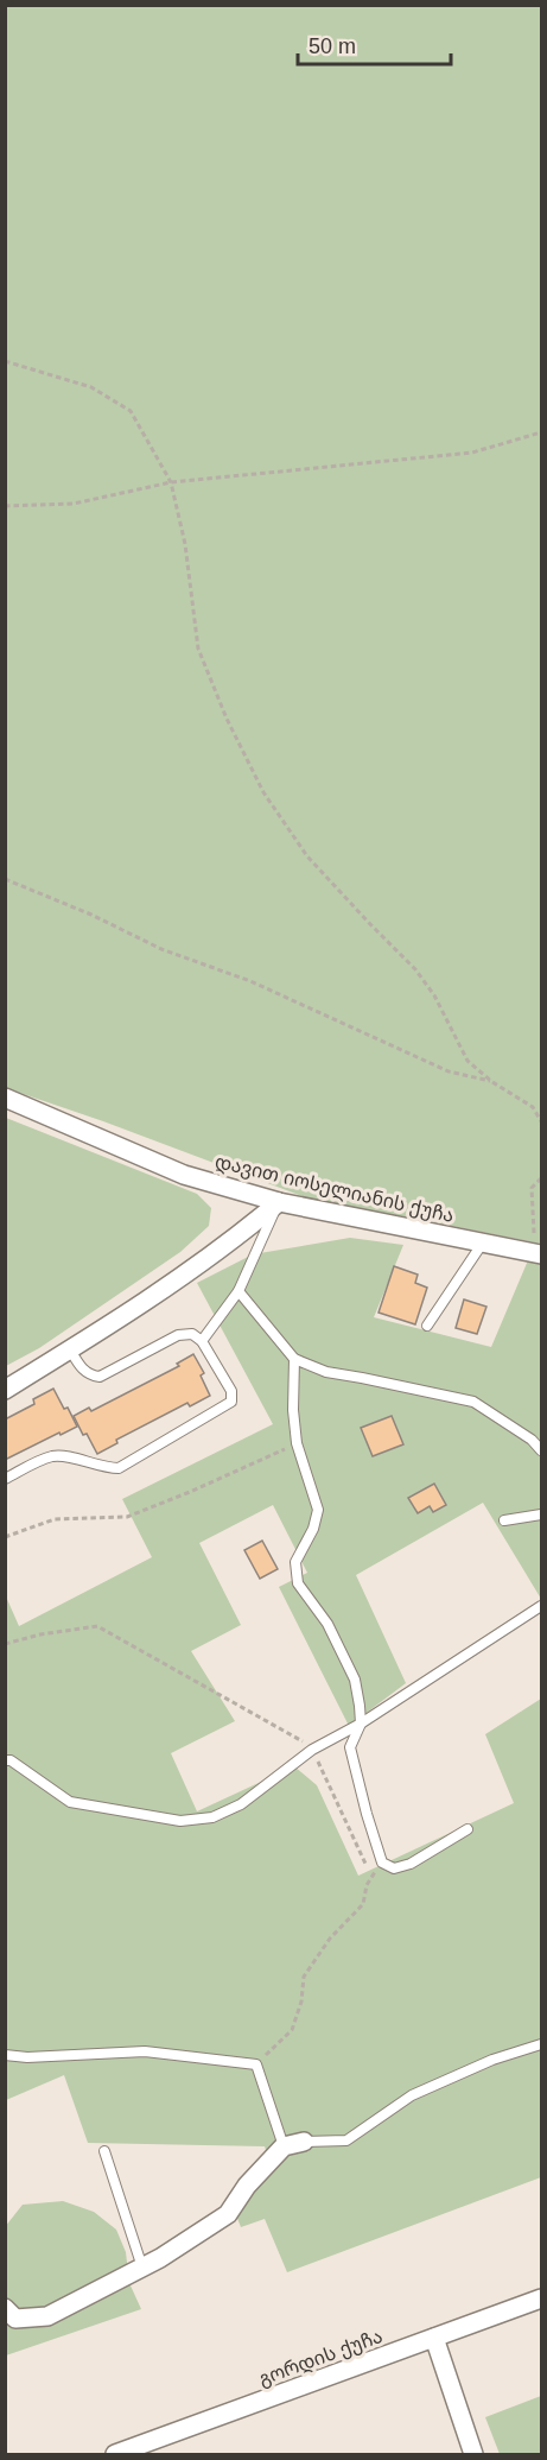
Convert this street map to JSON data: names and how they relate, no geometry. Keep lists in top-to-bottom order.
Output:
{
  "streets": {
    "street": ["დავით იოსელიანის ქუჩა", "გორდის ქუჩა"]
  },
  "scale_bar": "50 m"
}
